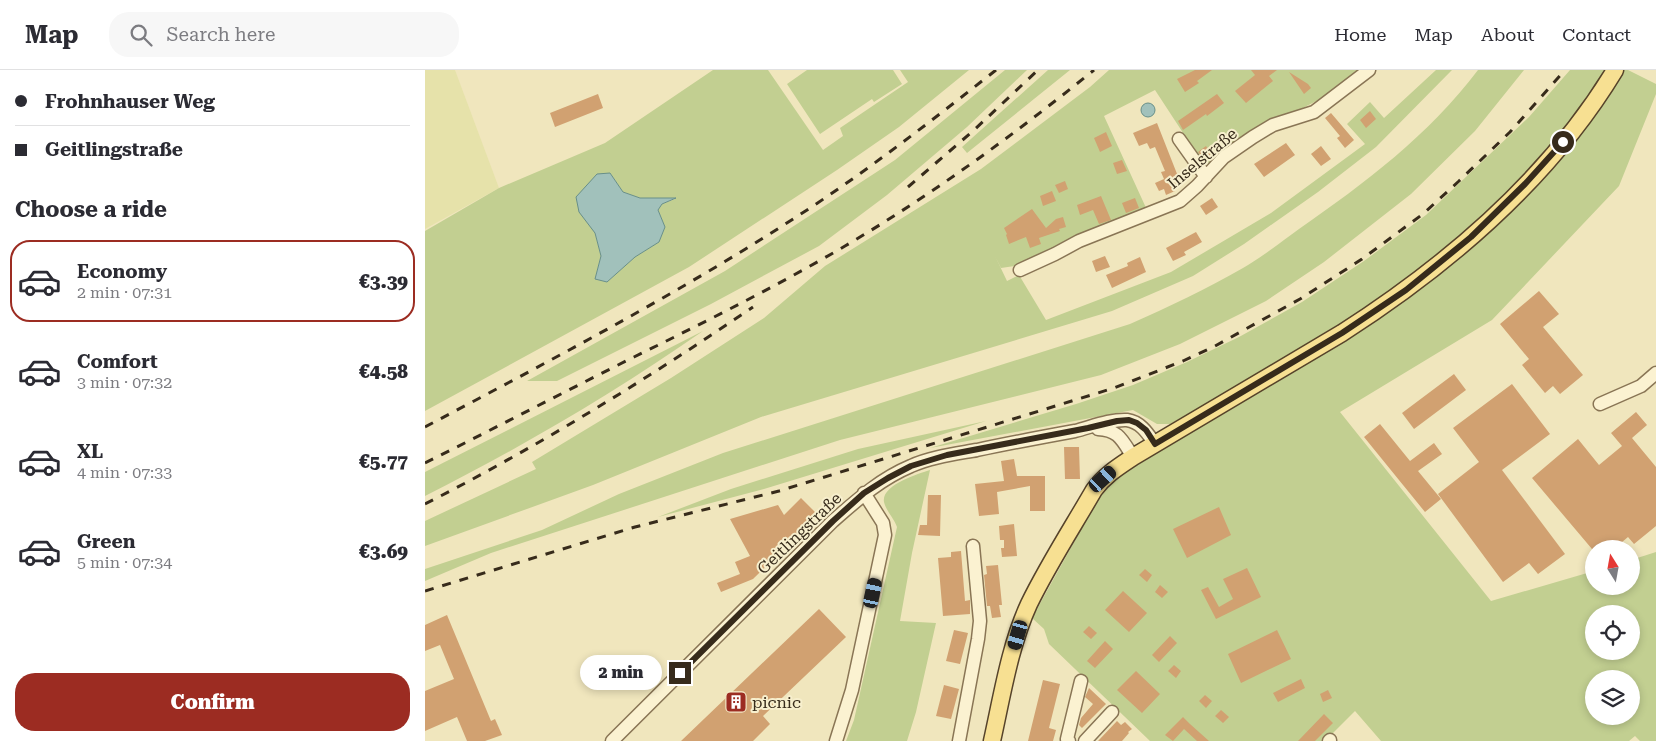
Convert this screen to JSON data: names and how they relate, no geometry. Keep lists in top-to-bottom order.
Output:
{
  "streets": {
    "street": ["Inselstraße", "Geitlingstraße"]
  },
  "places": {
    "building": ["picnic"]
  },
  "north": "top",
  "page": {
    "header": "Map",
    "search": "Search here",
    "nav": [
      "Home",
      "Map",
      "About",
      "Contact"
    ],
    "banner": ["Frohnhauser Weg", "Geitlingstraße"],
    "heading": "Choose a ride",
    "list": [
      {
        "name": "Economy",
        "note": "2 min · 07:31",
        "value": "€3.39"
      },
      {
        "name": "Comfort",
        "note": "3 min · 07:32",
        "value": "€4.58"
      },
      {
        "name": "XL",
        "note": "4 min · 07:33",
        "value": "€5.77"
      },
      {
        "name": "Green",
        "note": "5 min · 07:34",
        "value": "€3.69"
      }
    ],
    "bubble": "2 min",
    "buttons": "Confirm"
  }
}
